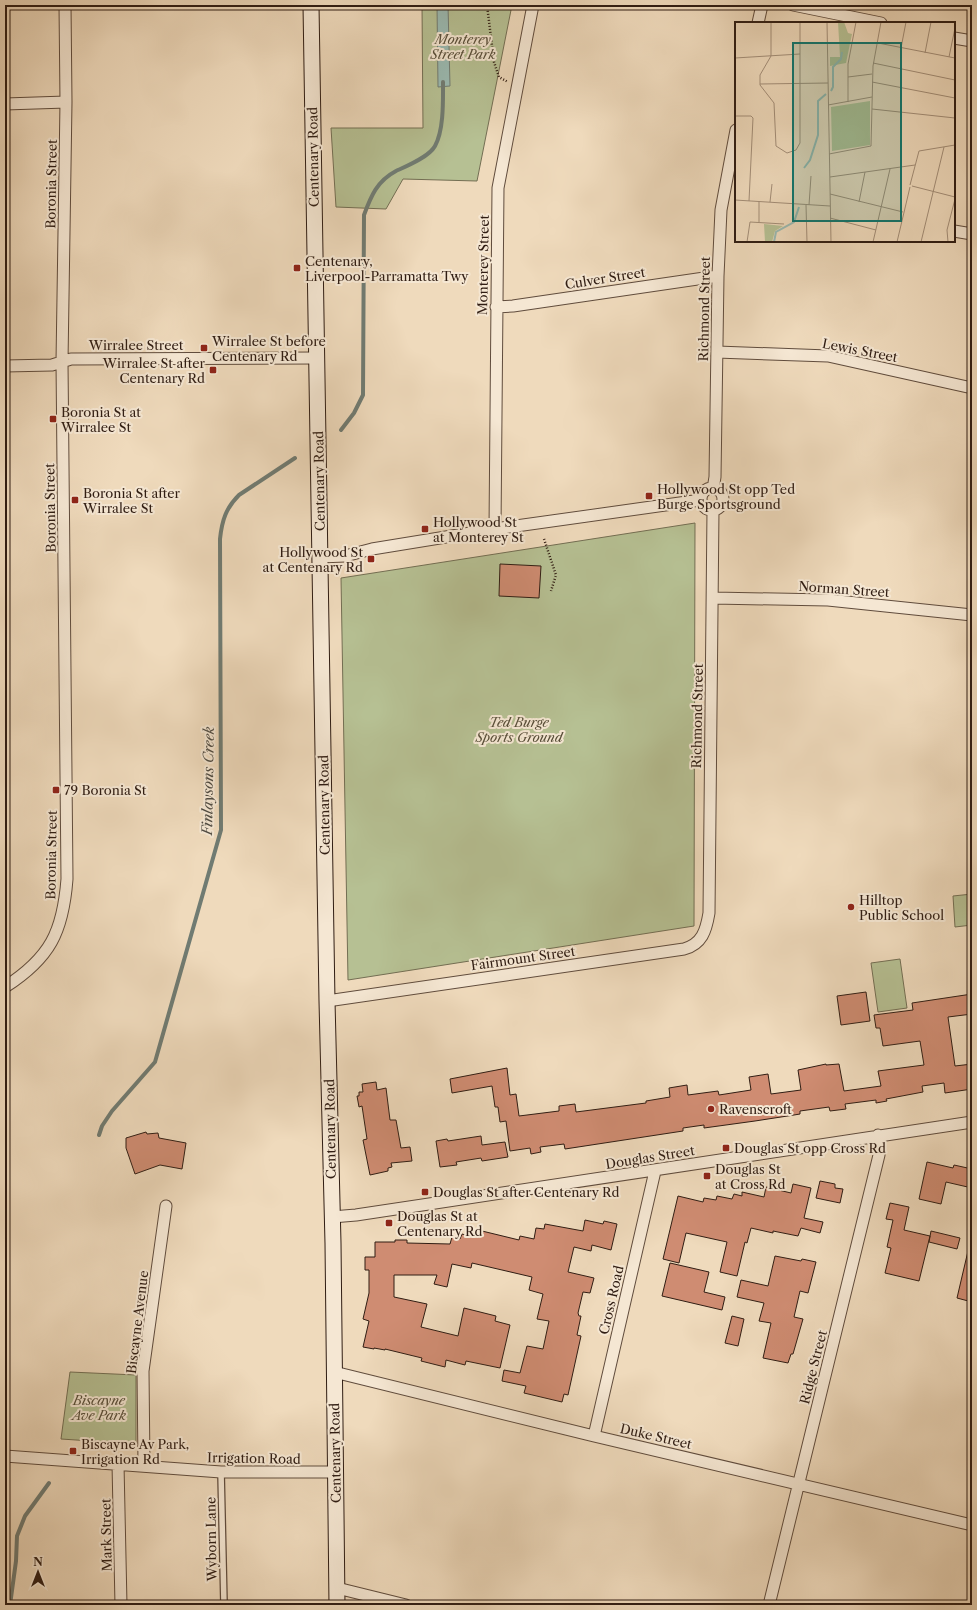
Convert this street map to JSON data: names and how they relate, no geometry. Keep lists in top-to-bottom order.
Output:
{
  "streets": {
    "main road": ["Centenary Road"],
    "street": [
      "Boronia Street",
      "Monterey Street",
      "Culver Street",
      "Richmond Street",
      "Wirralee Street",
      "Lewis Street",
      "Norman Street",
      "Fairmount Street",
      "Douglas Street",
      "Cross Road",
      "Biscayne Avenue",
      "Ridge Street",
      "Duke Street",
      "Irrigation Road",
      "Mark Street"
    ],
    "lane": ["Wyborn Lane"]
  },
  "crossings": [
    ["Centenary Road", "Wirralee Street"],
    ["Centenary Road", "Fairmount Street"],
    ["Centenary Road", "Douglas Street"],
    ["Centenary Road", "Duke Street"],
    ["Centenary Road", "Irrigation Road"],
    ["Boronia Street", "Wirralee Street"],
    ["Monterey Street", "Culver Street"],
    ["Culver Street", "Richmond Street"],
    ["Richmond Street", "Lewis Street"],
    ["Richmond Street", "Norman Street"],
    ["Richmond Street", "Fairmount Street"],
    ["Douglas Street", "Cross Road"],
    ["Douglas Street", "Ridge Street"],
    ["Cross Road", "Duke Street"],
    ["Biscayne Avenue", "Irrigation Road"],
    ["Ridge Street", "Duke Street"],
    ["Irrigation Road", "Mark Street"],
    ["Irrigation Road", "Wyborn Lane"]
  ],
  "water": ["Finlaysons Creek"],
  "parks": ["Monterey Street Park", "Ted Burge Sports Ground", "Biscayne Ave Park"],
  "places": {
    "transit": [
      "Centenary, Liverpool-Parramatta Twy",
      "Wirralee St before Centenary Rd",
      "Wirralee St after Centenary Rd",
      "Boronia St at Wirralee St",
      "Hollywood St opp Ted Burge Sportsground",
      "Boronia St after Wirralee St",
      "Hollywood St at Monterey St",
      "Hollywood St at Centenary Rd",
      "79 Boronia St",
      "Douglas St opp Cross Rd",
      "Douglas St at Cross Rd",
      "Douglas St after Centenary Rd",
      "Douglas St at Centenary Rd",
      "Biscayne Av Park, Irrigation Rd"
    ],
    "other": ["Hilltop Public School", "Ravenscroft"]
  },
  "north": "top"
}
